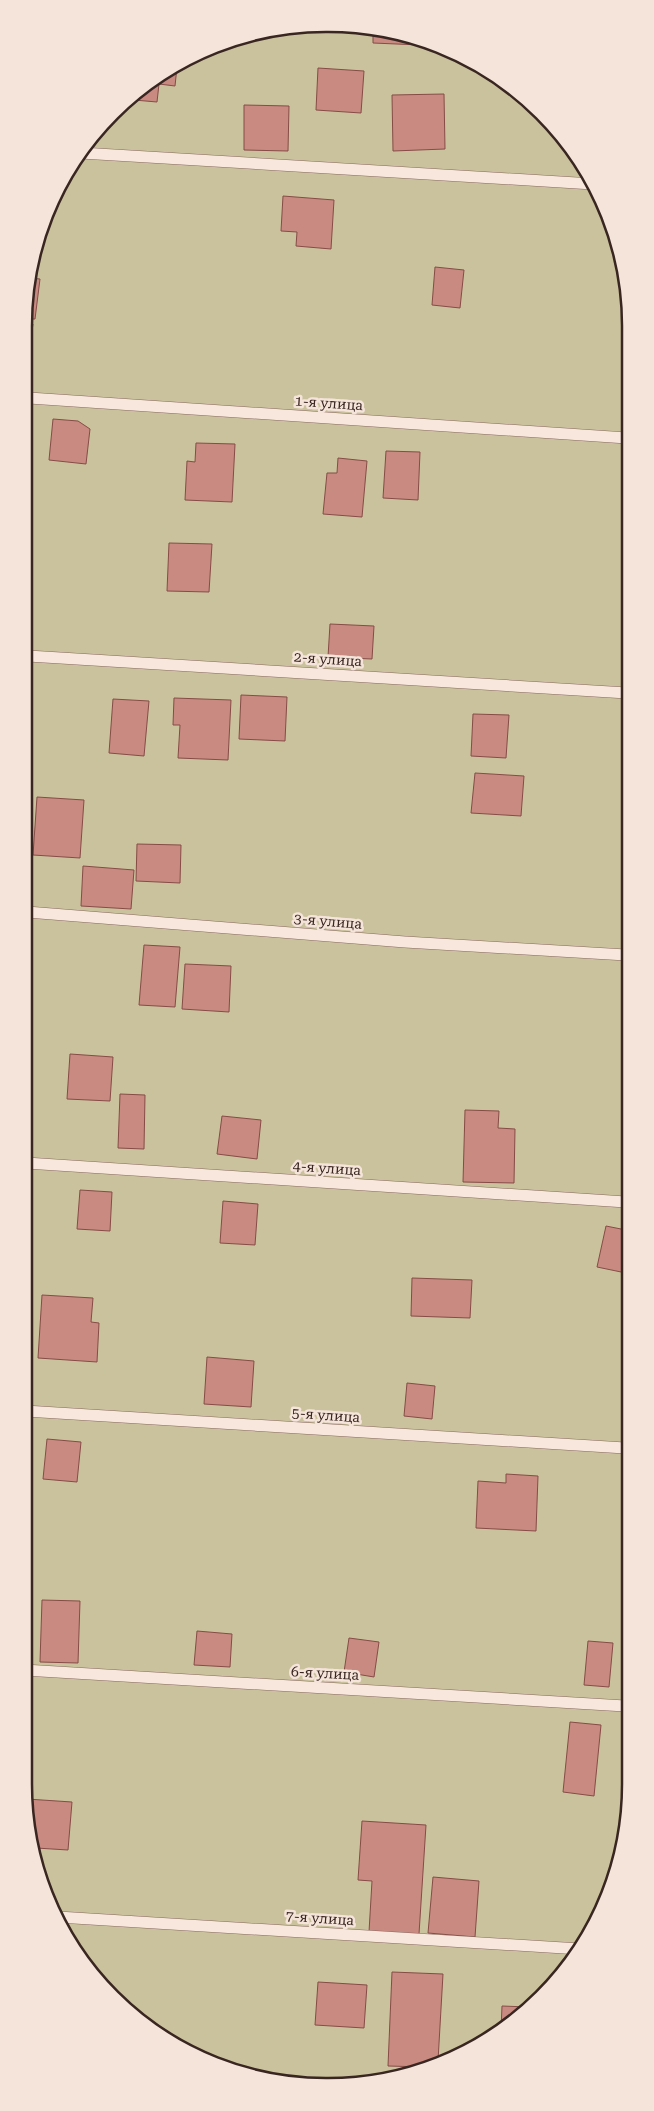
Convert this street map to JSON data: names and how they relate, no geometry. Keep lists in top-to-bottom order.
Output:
{
  "streets": {
    "lane": [
      "1-я улица",
      "2-я улица",
      "3-я улица",
      "4-я улица",
      "5-я улица",
      "6-я улица",
      "7-я улица"
    ]
  }
}
